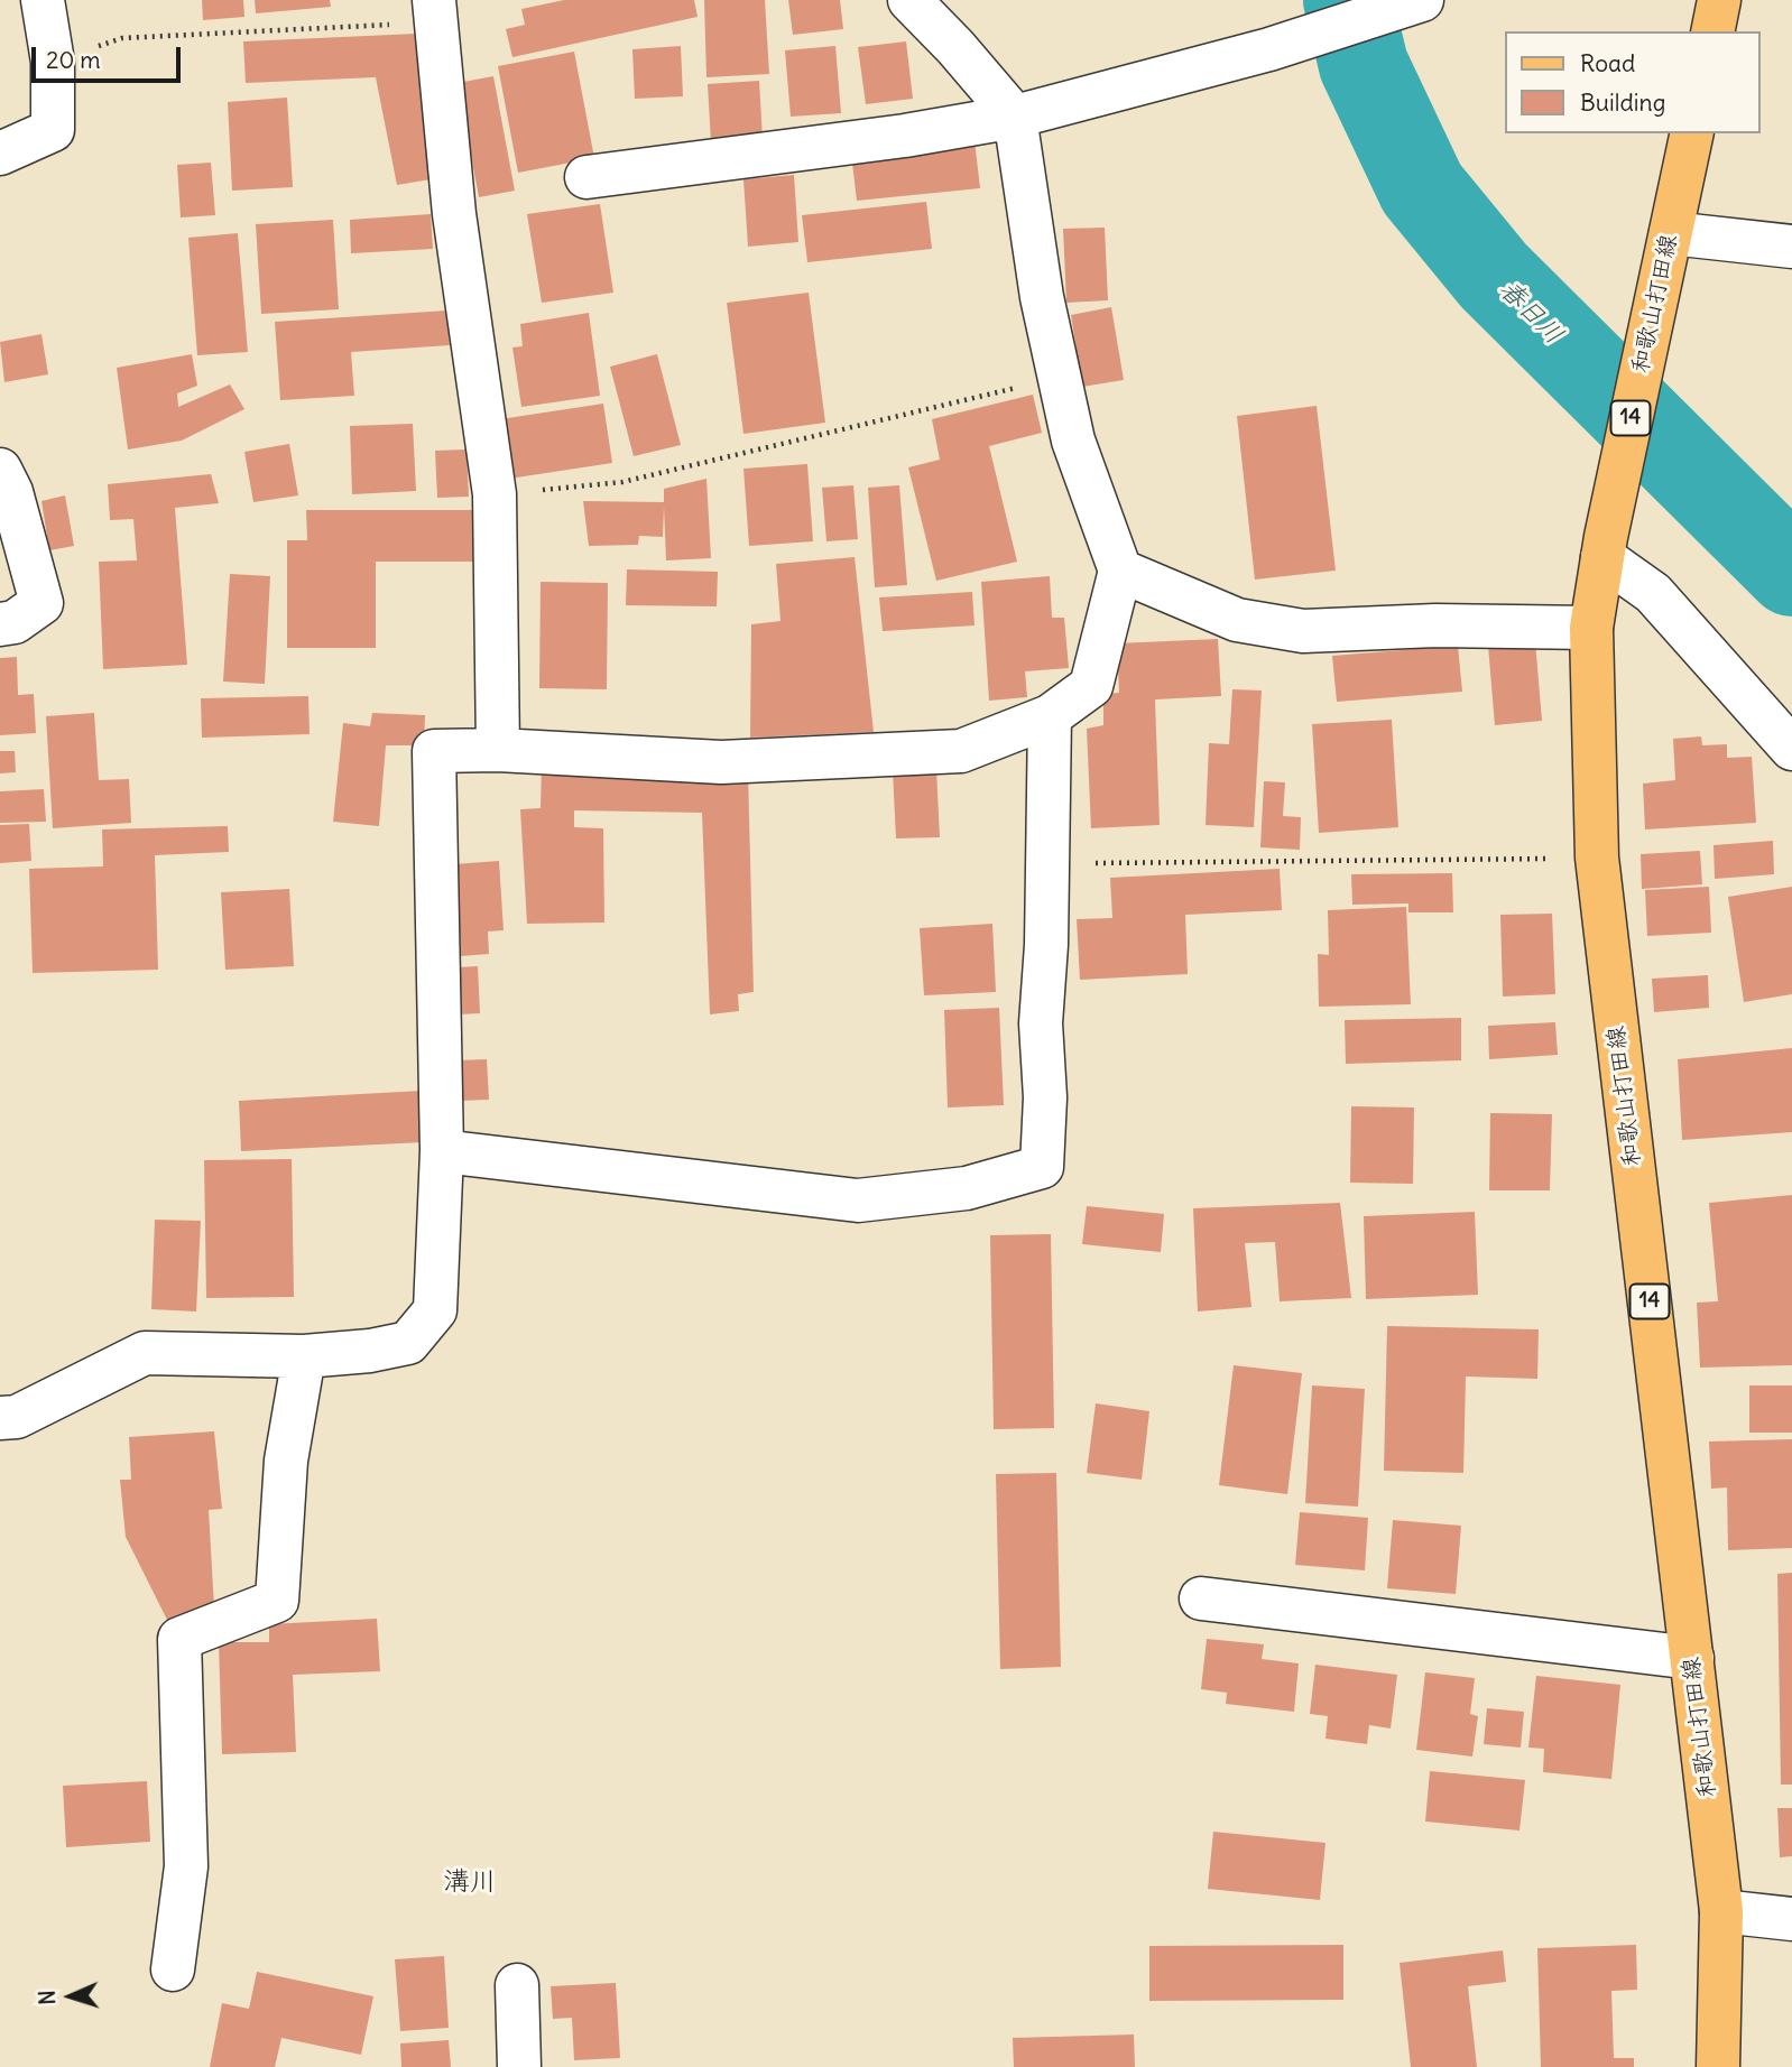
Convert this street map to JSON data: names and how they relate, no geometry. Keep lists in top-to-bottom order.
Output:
{
  "streets": {
    "main road": ["和歌山打田線", "14"]
  },
  "districts": ["溝川"],
  "water": ["春日川"],
  "legend": ["Road", "Building"],
  "scale_bar": "20 m",
  "north": "left"
}
